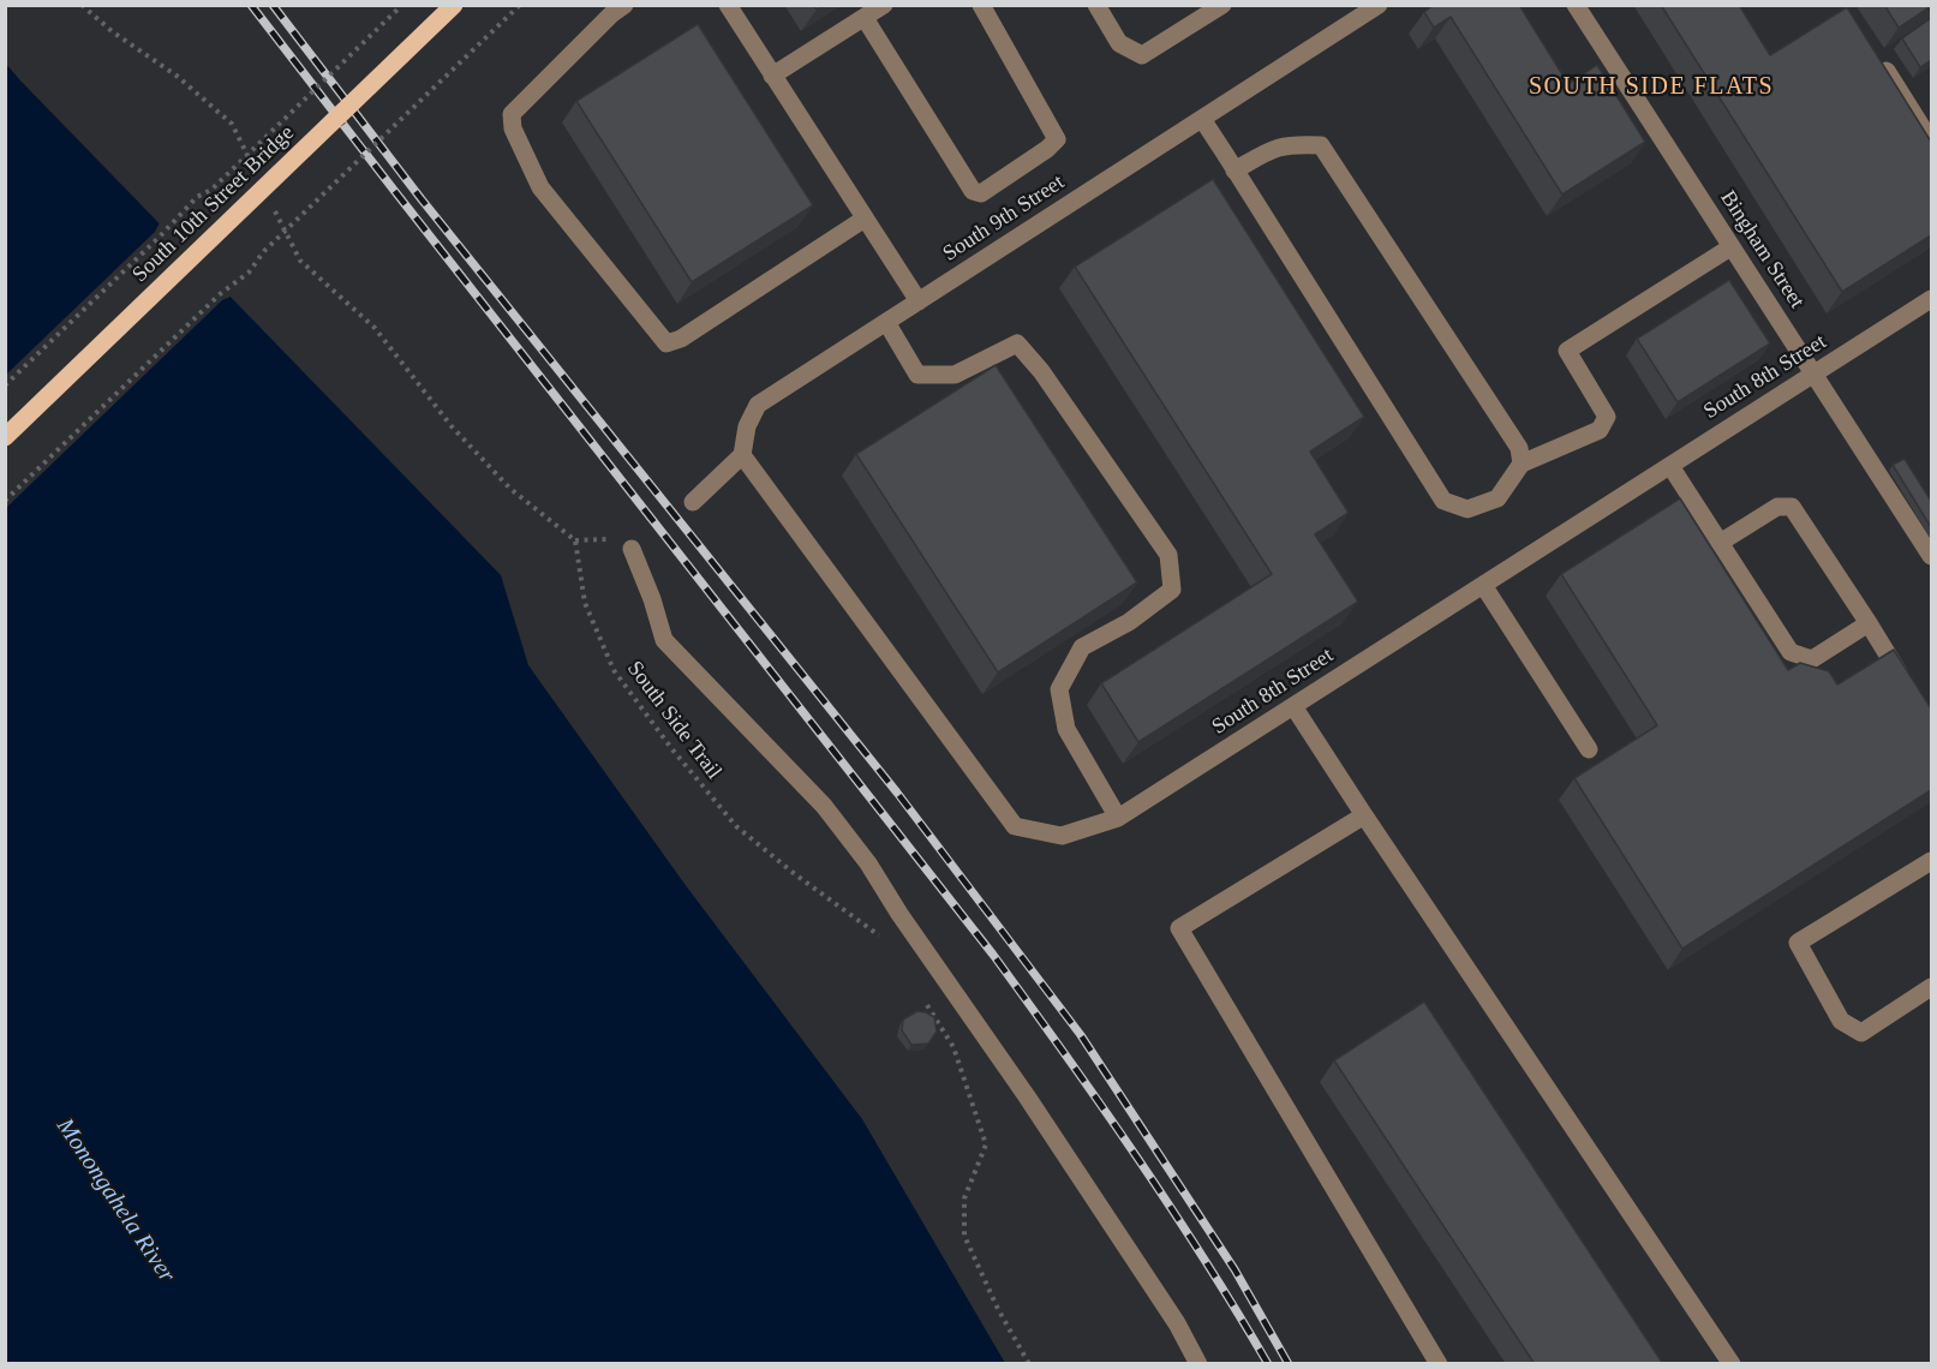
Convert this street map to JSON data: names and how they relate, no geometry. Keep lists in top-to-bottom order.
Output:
{
  "streets": {
    "main road": ["South 10th Street Bridge"],
    "street": ["South 9th Street", "Bingham Street", "South 8th Street"],
    "path": ["South Side Trail"]
  },
  "crossings": [
    ["South 9th Street", "South 8th Street"],
    ["Bingham Street", "South 8th Street"]
  ],
  "districts": ["SOUTH SIDE FLATS"],
  "water": ["Monongahela River"]
}
